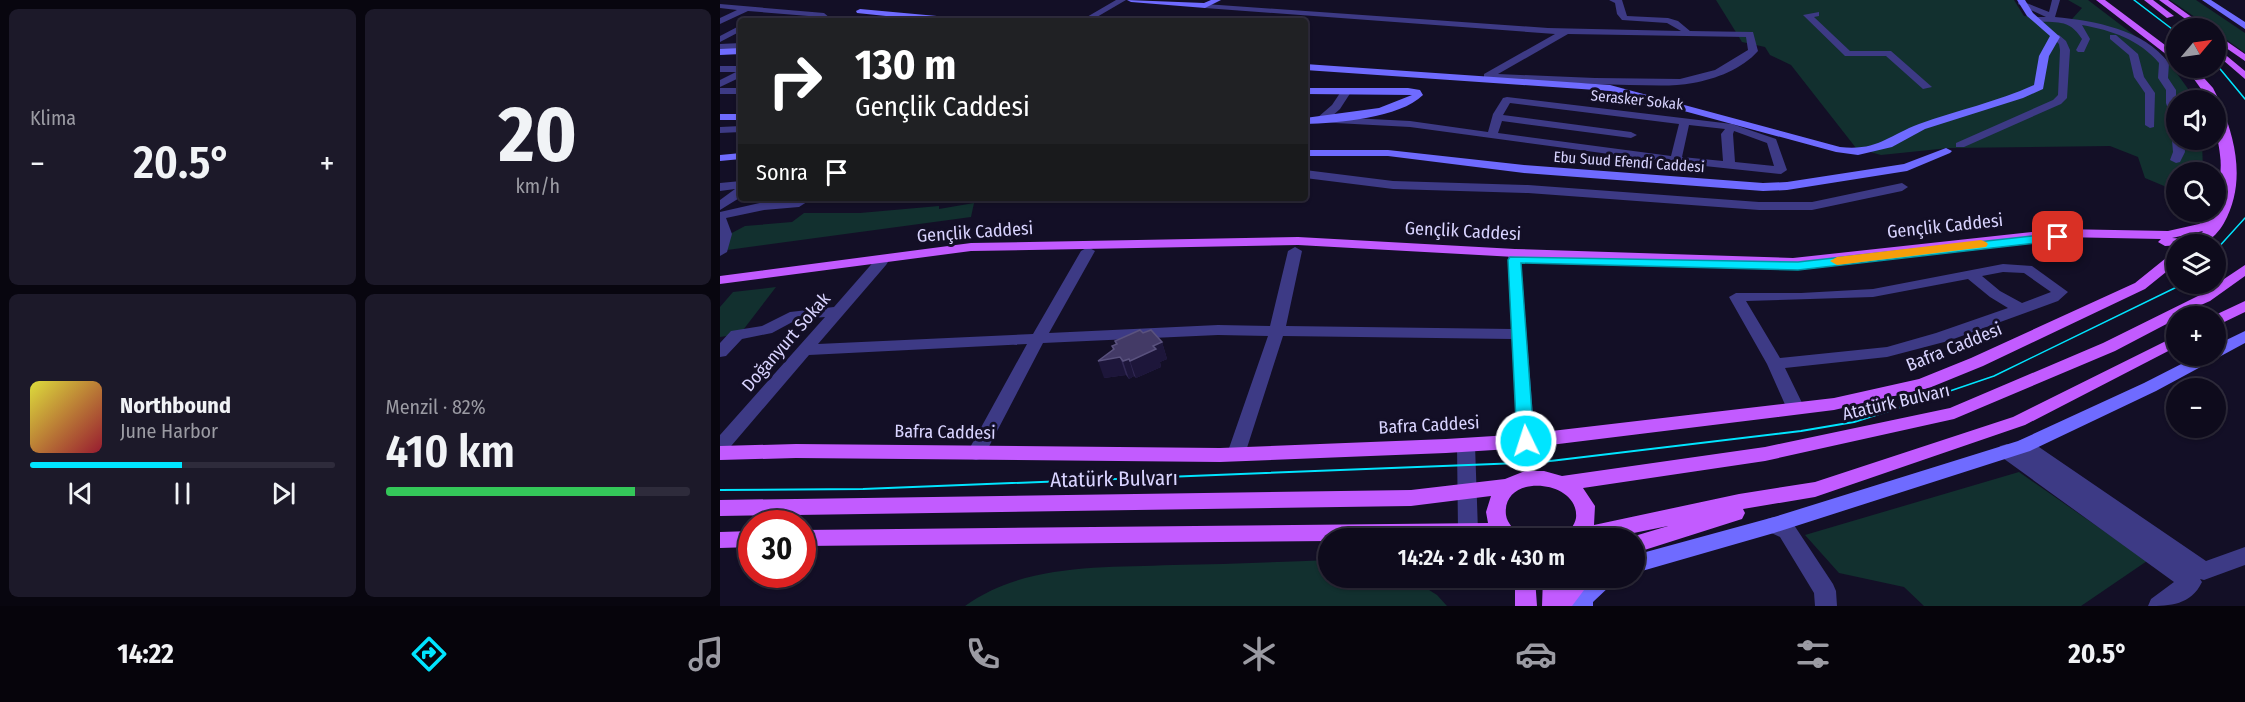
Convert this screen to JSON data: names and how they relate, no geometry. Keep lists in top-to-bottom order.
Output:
{
  "streets": {
    "main road": ["Gençlik Caddesi", "Bafra Caddesi", "Atatürk Bulvarı"],
    "street": ["Serasker Sokak", "Ebu Suud Efendi Caddesi", "Doğanyurt Sokak"]
  },
  "crossings": [
    ["Gençlik Caddesi", "Doğanyurt Sokak"]
  ],
  "north": "top right",
  "page": {
    "tile": [
      "Klima",
      ["20", "km/h"],
      ["Menzil · 82%", "410 km"]
    ],
    "map_buttons": ["+", "−"],
    "turn": ["130 m", "Gençlik Caddesi"],
    "heat": ["−", "20.5°", "+"],
    "then": "Sonra",
    "song": ["Northbound", "June Harbor"],
    "limit": "30",
    "trip": "14:24 · 2 dk · 430 m",
    "tabs": ["14:22", "20.5°"]
  }
}
